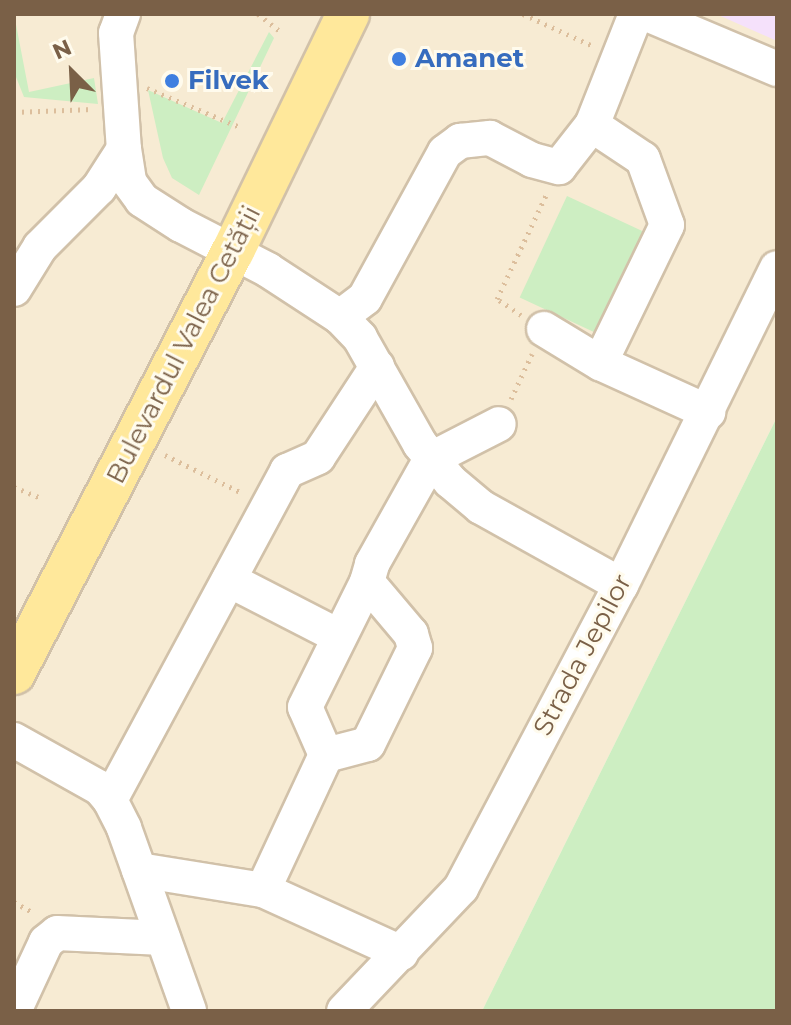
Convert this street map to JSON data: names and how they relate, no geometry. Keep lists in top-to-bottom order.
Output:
{
  "streets": {
    "main road": ["Bulevardul Valea Cetății"],
    "street": ["Strada Jepilor"]
  },
  "places": ["Amanet", "Filvek"],
  "north": "top left"
}
